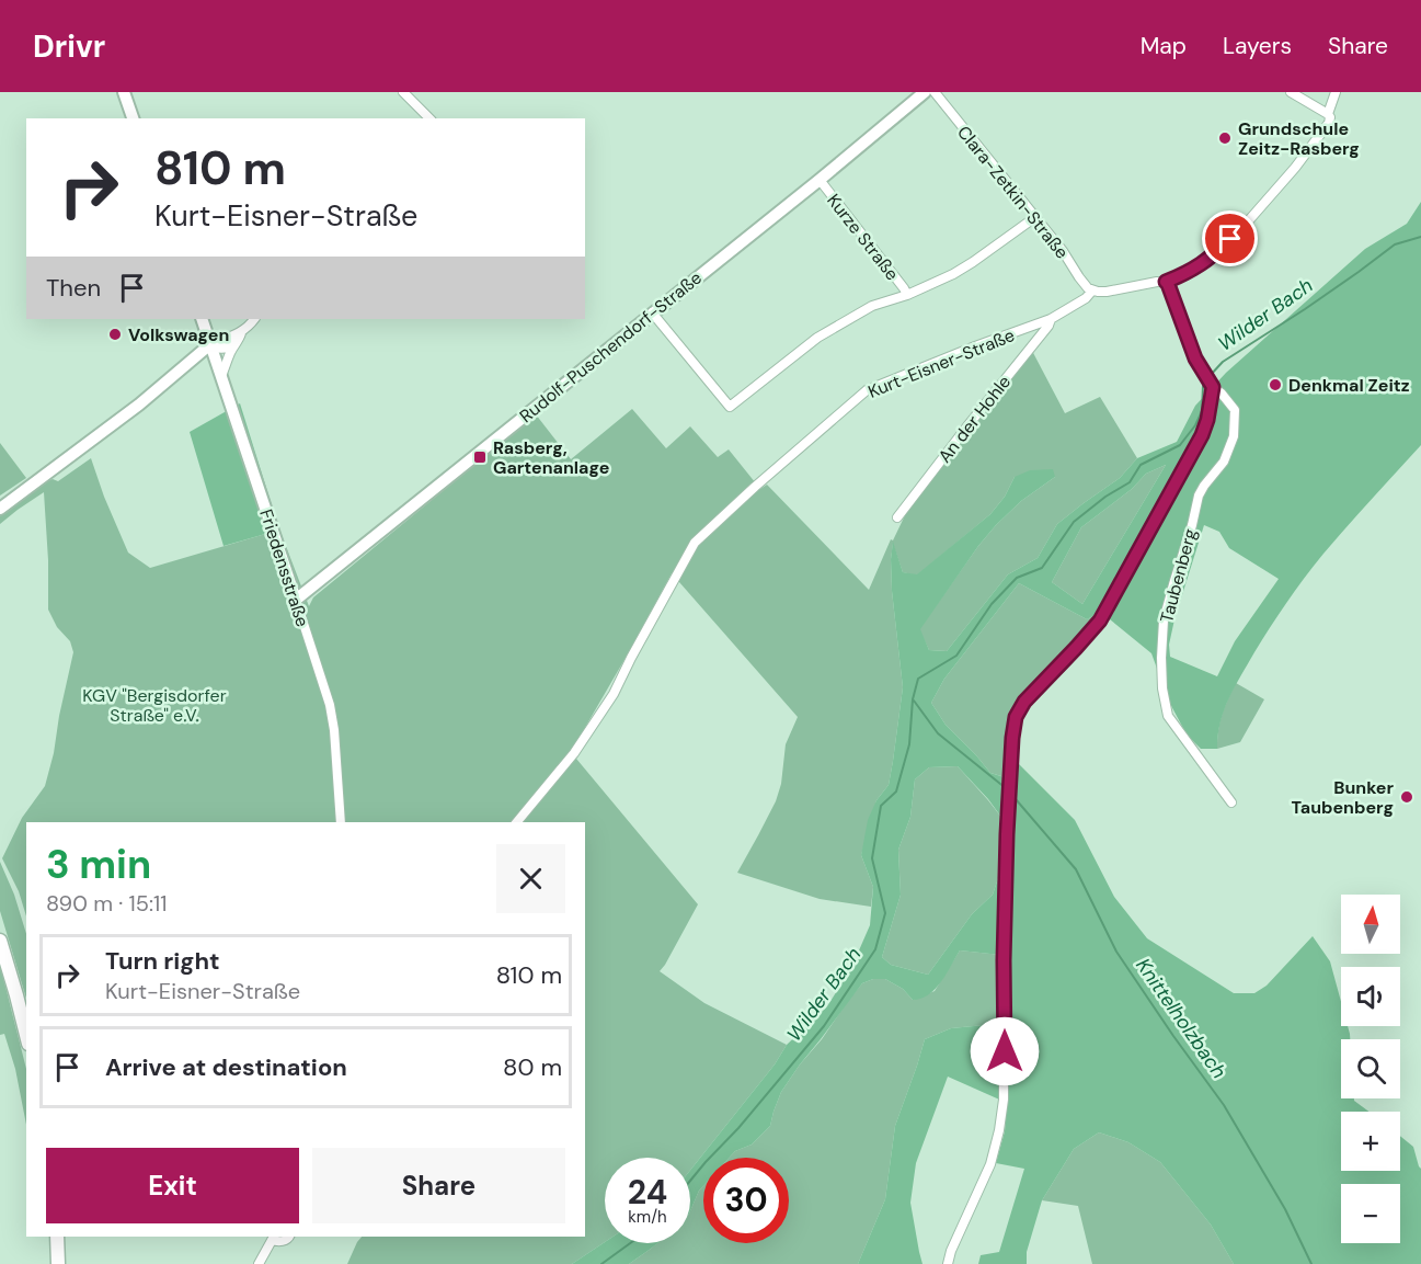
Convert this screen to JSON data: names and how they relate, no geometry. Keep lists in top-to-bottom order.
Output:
{
  "streets": {
    "street": [
      "Clara-Zetkin-Straße",
      "Kurze Straße",
      "Rudolf-Puschendorf-Straße",
      "Kurt-Eisner-Straße",
      "An der Hohle",
      "Friedensstraße",
      "Taubenberg"
    ]
  },
  "crossings": [
    ["Clara-Zetkin-Straße", "Kurt-Eisner-Straße"],
    ["Kurze Straße", "Rudolf-Puschendorf-Straße"],
    ["Rudolf-Puschendorf-Straße", "Friedensstraße"],
    ["Kurt-Eisner-Straße", "An der Hohle"]
  ],
  "water": ["Wilder Bach", "Knittelholzbach"],
  "parks": ["KGV \"Bergisdorfer Straße\" e.V."],
  "places": {
    "other": [
      "Grundschule Zeitz-Rasberg",
      "Volkswagen",
      "Denkmal Zeitz",
      "Bunker Taubenberg"
    ],
    "transit": ["Rasberg, Gartenanlage"]
  },
  "north": "top",
  "page": {
    "header": "Drivr",
    "nav": ["Map", "Layers", "Share"],
    "turn": ["810 m", "Kurt-Eisner-Straße"],
    "then": "Then",
    "heading": ["3 min", "890 m · 15:11"],
    "map_buttons": ["+", "−"],
    "list": [
      {
        "name": "Turn right",
        "note": "Kurt-Eisner-Straße",
        "value": "810 m"
      },
      {
        "name": "Arrive at destination",
        "value": "80 m"
      }
    ],
    "buttons": ["Exit", "Share"],
    "speed": "24 km/h",
    "limit": "30"
  }
}
